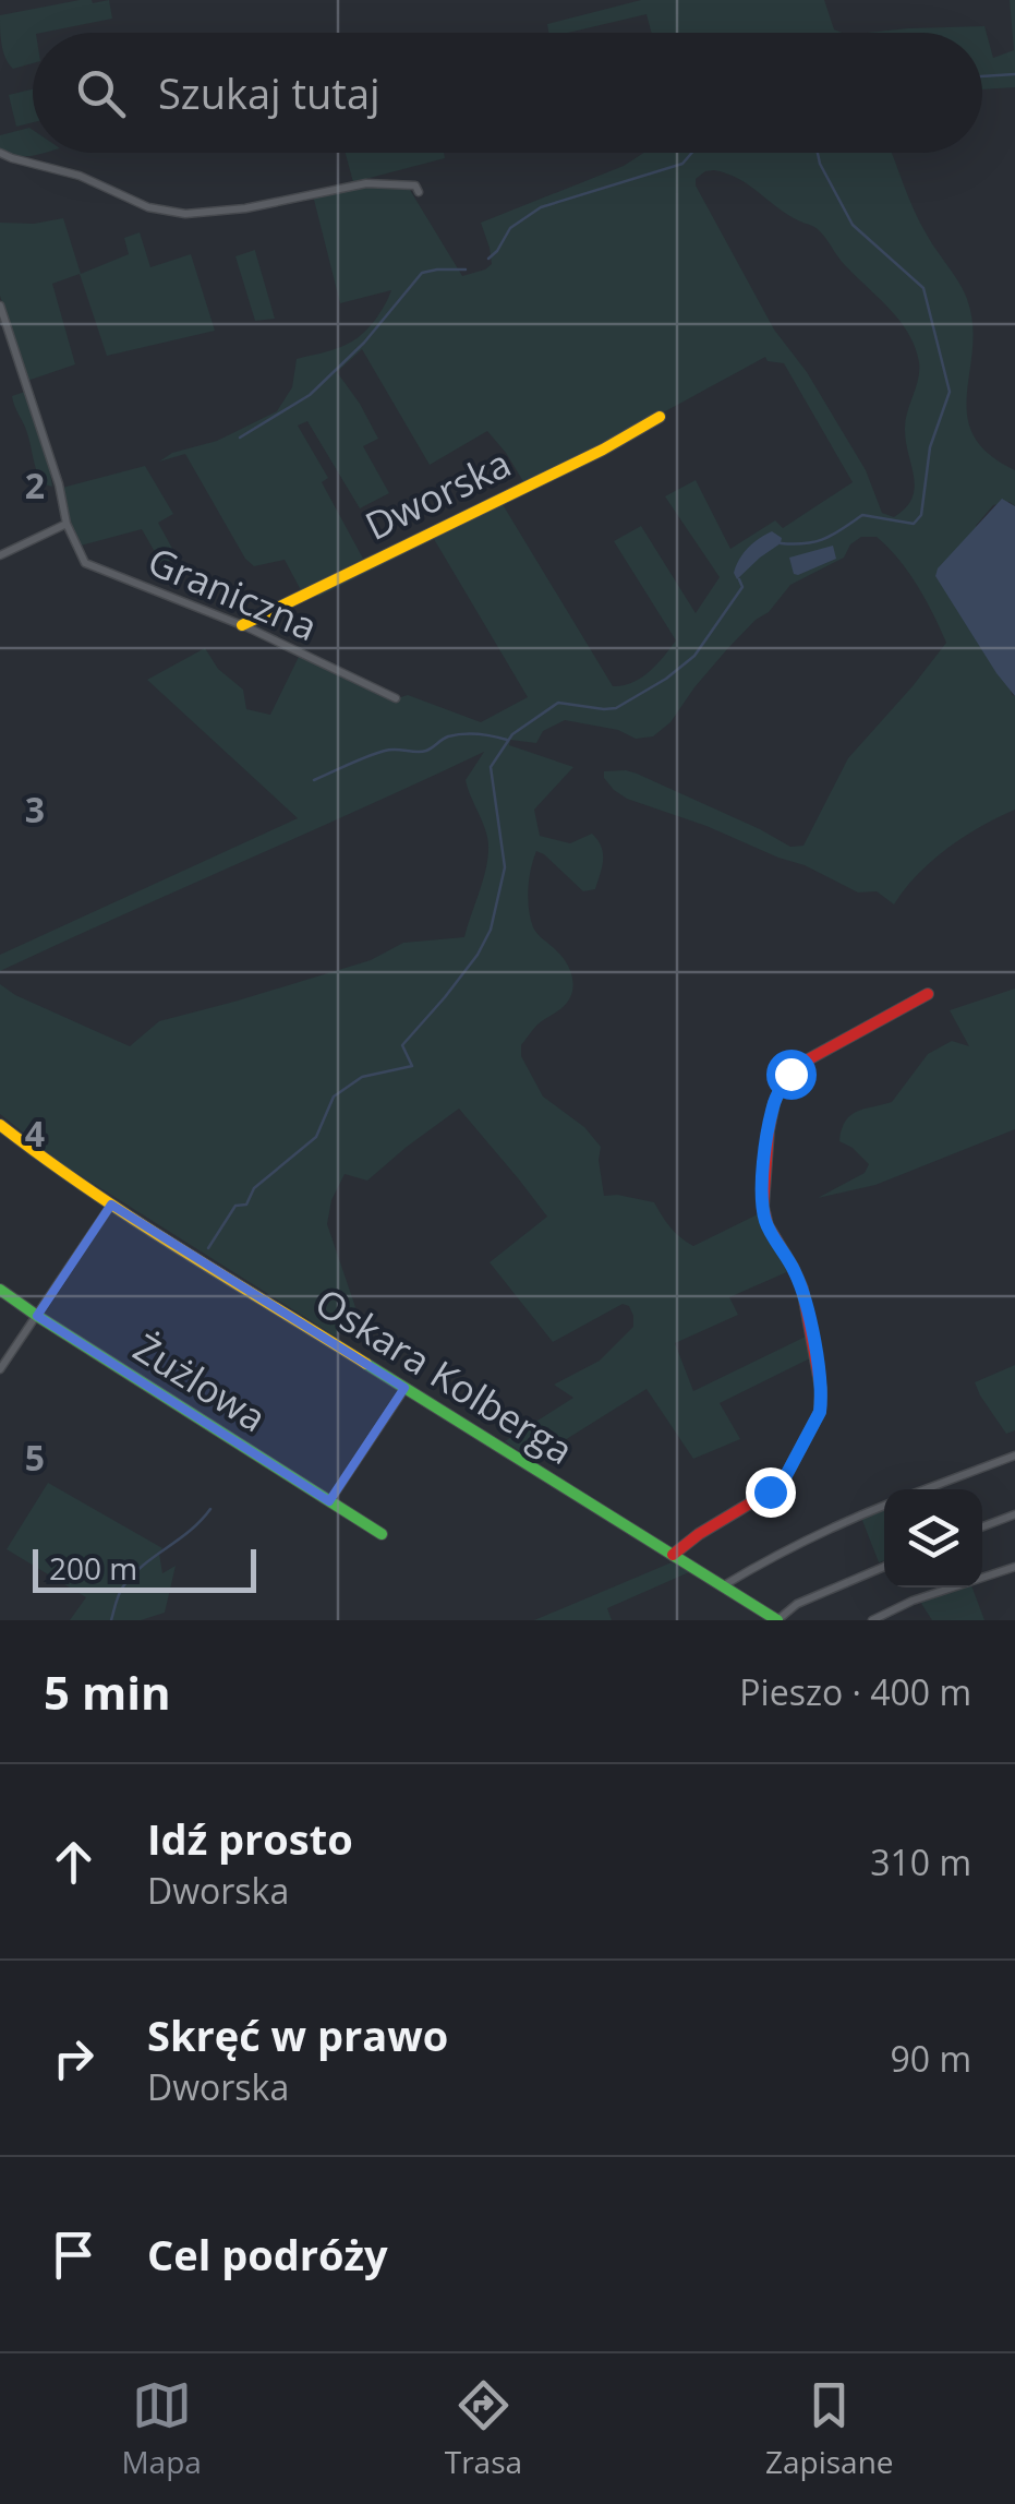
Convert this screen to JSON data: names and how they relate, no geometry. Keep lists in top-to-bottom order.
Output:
{
  "streets": {
    "street": [
      "Dworska",
      "Graniczna",
      "Oskara Kolberga",
      "Żużlowa"
    ]
  },
  "crossings": [
    ["Dworska", "Graniczna"]
  ],
  "scale_bar": "200 m",
  "page": {
    "search": "Szukaj tutaj",
    "scale": "200 m",
    "heading": ["5 min", "Pieszo · 400 m"],
    "list": [
      ["Idź prosto", "Dworska", "310 m"],
      ["Skręć w prawo", "Dworska", "90 m"],
      "Cel podróży"
    ],
    "nav": ["Mapa", "Trasa", "Zapisane"]
  },
  "grid": {
    "rows": [
      "2",
      "3",
      "4",
      "5"
    ]
  }
}
